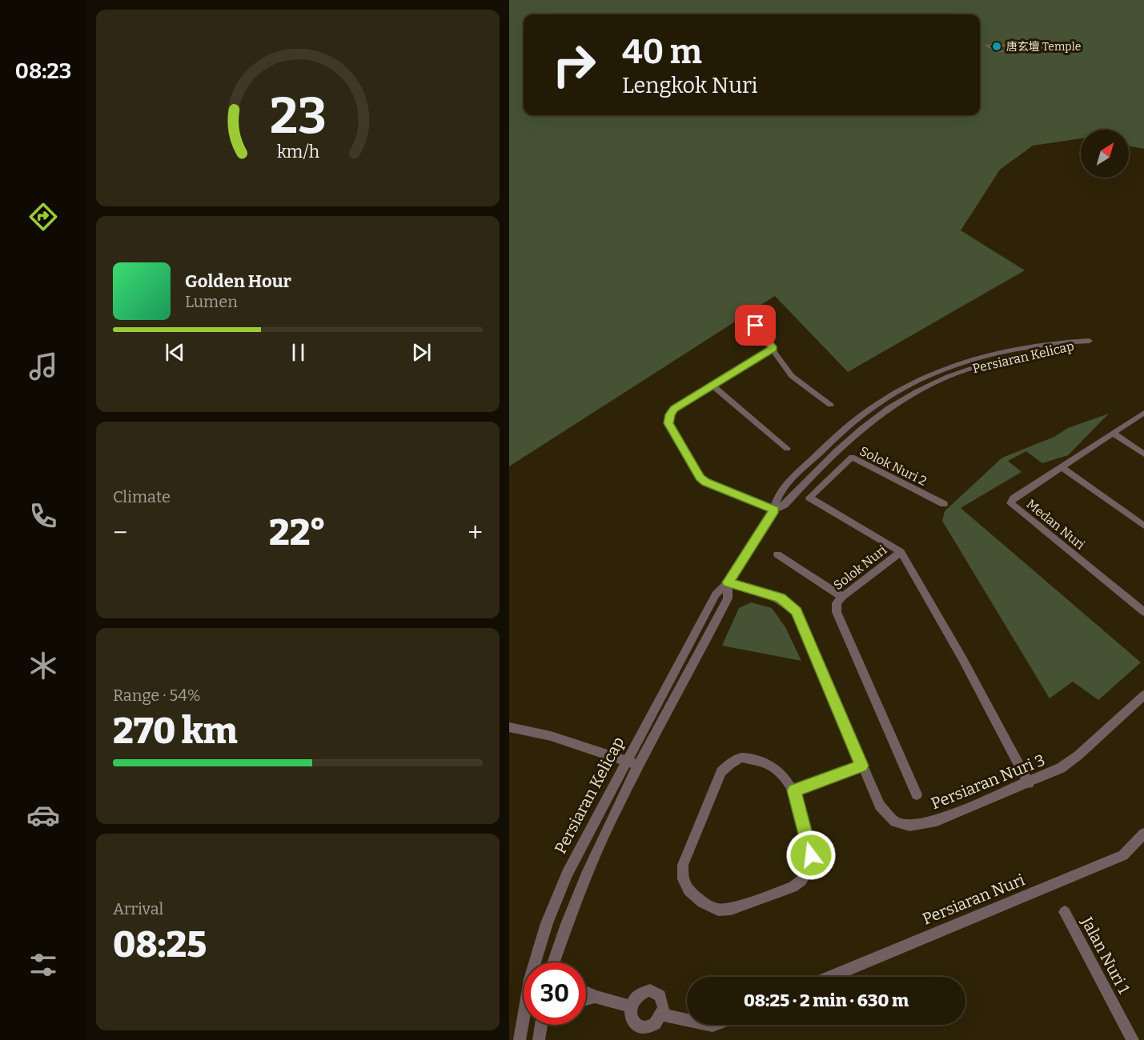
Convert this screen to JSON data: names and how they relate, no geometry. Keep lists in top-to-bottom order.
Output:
{
  "streets": {
    "street": [
      "Persiaran Kelicap",
      "Solok Nuri 2",
      "Medan Nuri",
      "Solok Nuri",
      "Persiaran Nuri 3",
      "Persiaran Nuri",
      "Jalan Nuri 1"
    ]
  },
  "crossings": [
    ["Persiaran Kelicap", "Persiaran Nuri 3"],
    ["Solok Nuri 2", "Solok Nuri"],
    ["Solok Nuri", "Persiaran Nuri 3"]
  ],
  "places": ["唐玄壇 Temple"],
  "north": "top right",
  "page": {
    "tabs": "08:23",
    "turn": ["40 m", "Lengkok Nuri"],
    "song": ["Golden Hour", "Lumen"],
    "tile": [
      "Climate",
      ["Range · 54%", "270 km"],
      ["Arrival", "08:25"]
    ],
    "heat": ["−", "22°", "+"],
    "limit": "30",
    "trip": "08:25 · 2 min · 630 m",
    "gauge": ["23", "km/h"]
  }
}
